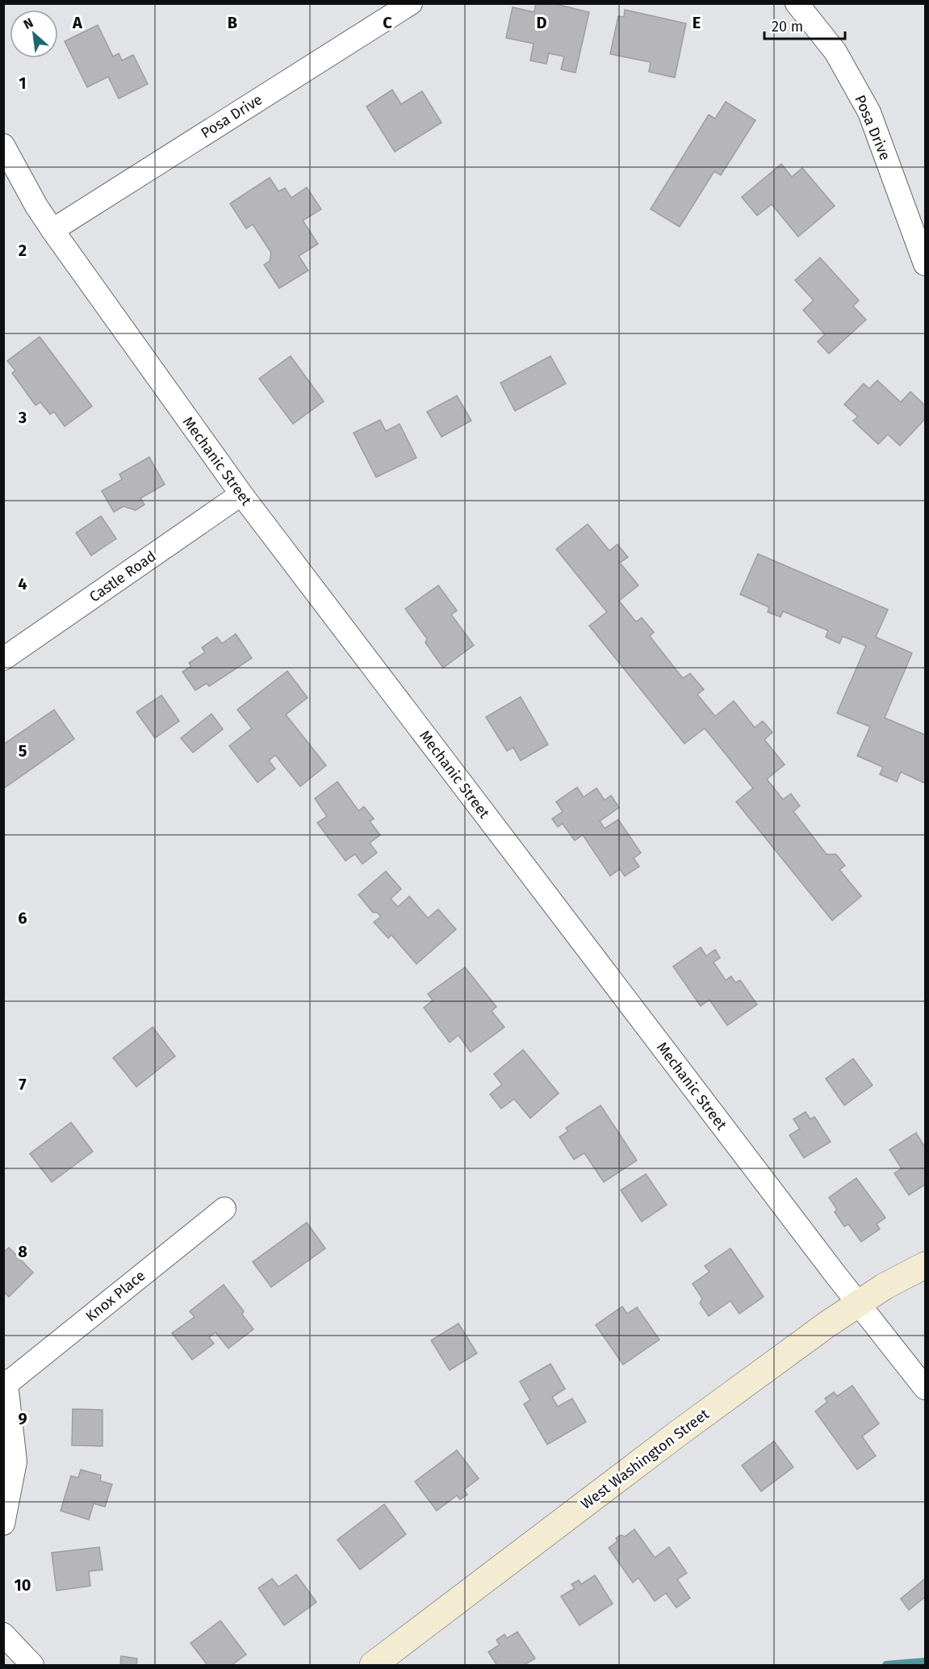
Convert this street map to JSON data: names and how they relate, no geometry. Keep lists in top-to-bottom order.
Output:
{
  "streets": {
    "main road": ["West Washington Street"],
    "street": [
      "Posa Drive",
      "Mechanic Street",
      "Castle Road",
      "Knox Place"
    ]
  },
  "crossings": [
    ["Posa Drive", "Mechanic Street"],
    ["Mechanic Street", "Castle Road"],
    ["Mechanic Street", "West Washington Street"]
  ],
  "scale_bar": "20 m",
  "north": "top left",
  "grid": {
    "columns": [
      "A",
      "B",
      "C",
      "D",
      "E"
    ],
    "rows": [
      "1",
      "2",
      "3",
      "4",
      "5",
      "6",
      "7",
      "8",
      "9",
      "10"
    ]
  }
}
